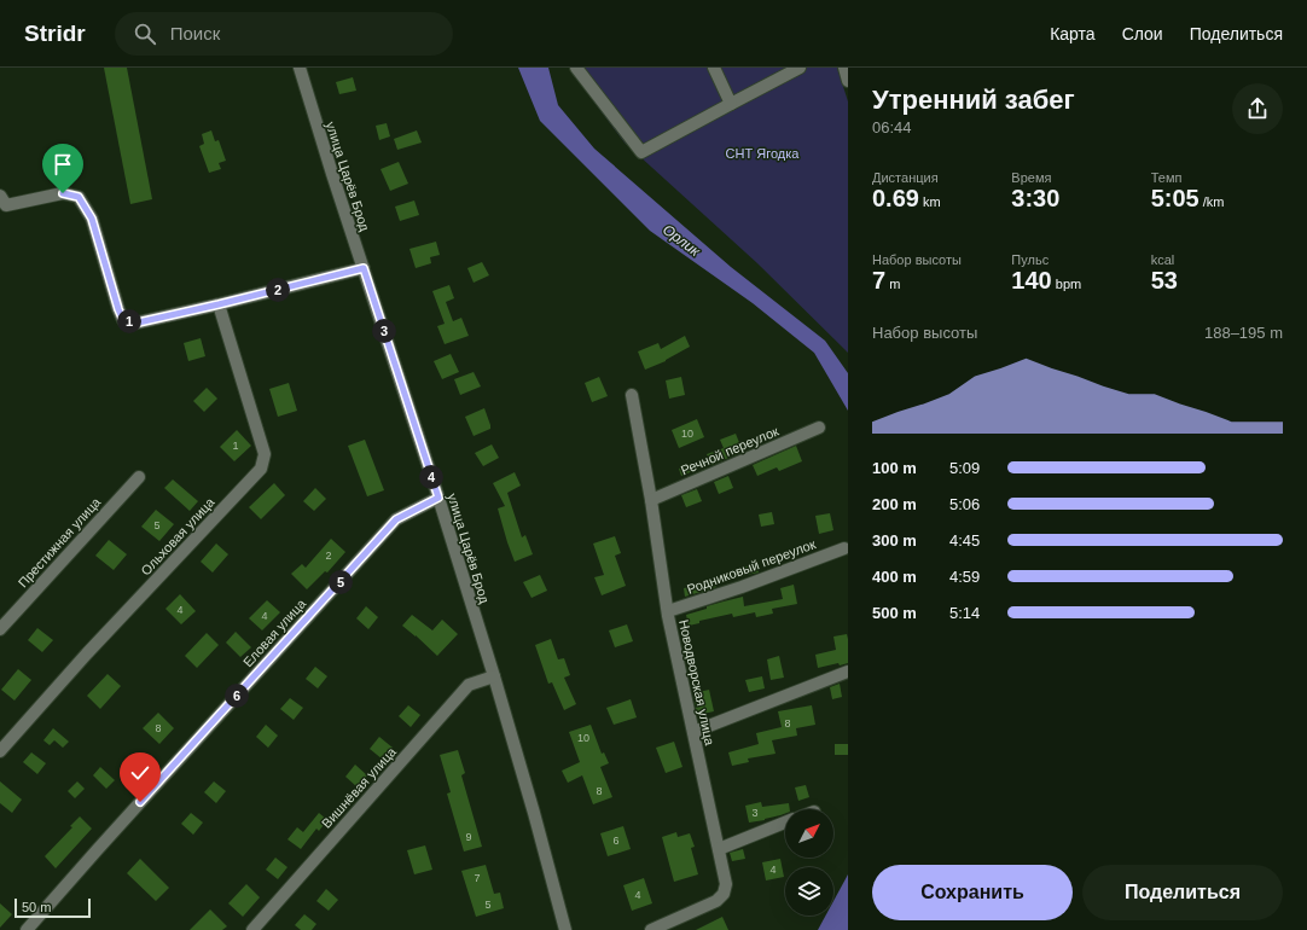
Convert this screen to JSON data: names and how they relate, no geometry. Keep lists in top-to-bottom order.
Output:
{
  "streets": {
    "street": [
      "улица Царёв Брод",
      "Речной переулок",
      "Ольховая улица",
      "Престижная улица",
      "Родниковый переулок",
      "Еловая улица",
      "Новодворская улица",
      "Вишнёвая улица"
    ]
  },
  "crossings": [
    ["улица Царёв Брод", "Еловая улица"],
    ["улица Царёв Брод", "Вишнёвая улица"],
    ["Речной переулок", "Новодворская улица"],
    ["Родниковый переулок", "Новодворская улица"]
  ],
  "water": ["Орлик"],
  "parks": ["СНТ Ягодка"],
  "house_numbers": [
    "10",
    "1",
    "5",
    "2",
    "4",
    "4",
    "8",
    "8",
    "10",
    "8",
    "3",
    "9",
    "6",
    "4",
    "7",
    "4",
    "5"
  ],
  "scale_bar": "50 m",
  "north": "top right",
  "page": {
    "header": "Stridr",
    "search": "Поиск",
    "nav": ["Карта", "Слои", "Поделиться"],
    "heading": ["Утренний забег", "06:44"],
    "stats": [
      ["Дистанция", "0.69 km"],
      ["Время", "3:30"],
      ["Темп", "5:05 /km"],
      ["Набор высоты", "7 m"],
      ["Пульс", "140 bpm"],
      ["kcal", "53"]
    ],
    "pins": [
      "2",
      "1",
      "3",
      "4",
      "5",
      "6"
    ],
    "chart": ["Набор высоты", "188–195 m"],
    "list": [
      {
        "name": "100 m",
        "note": "5:09"
      },
      {
        "name": "200 m",
        "note": "5:06"
      },
      {
        "name": "300 m",
        "note": "4:45"
      },
      {
        "name": "400 m",
        "note": "4:59"
      },
      {
        "name": "500 m",
        "note": "5:14"
      }
    ],
    "buttons": ["Сохранить", "Поделиться"],
    "scale": "50 m"
  }
}
